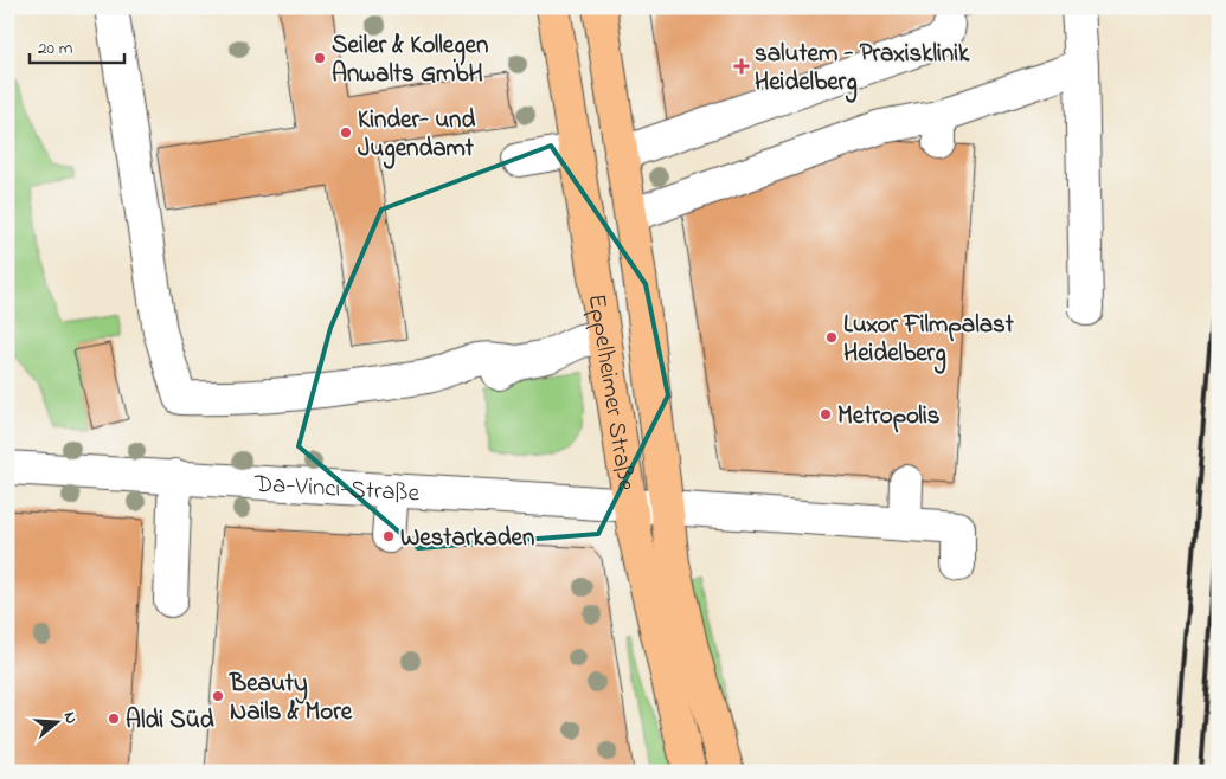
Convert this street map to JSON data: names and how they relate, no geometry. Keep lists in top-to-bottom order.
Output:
{
  "streets": {
    "main road": ["Eppelheimer Straße"],
    "street": ["Da-Vinci-Straße"]
  },
  "crossings": [
    ["Eppelheimer Straße", "Da-Vinci-Straße"]
  ],
  "places": {
    "other": [
      "Seiler & Kollegen Anwalts GmbH",
      "Kinder- und Jugendamt",
      "Luxor Filmpalast Heidelberg",
      "Metropolis",
      "Westarkaden",
      "Beauty Nails & More",
      "Aldi Süd"
    ],
    "health": ["salutem - Praxisklinik Heidelberg"]
  },
  "scale_bar": "20 m",
  "north": "right"
}
